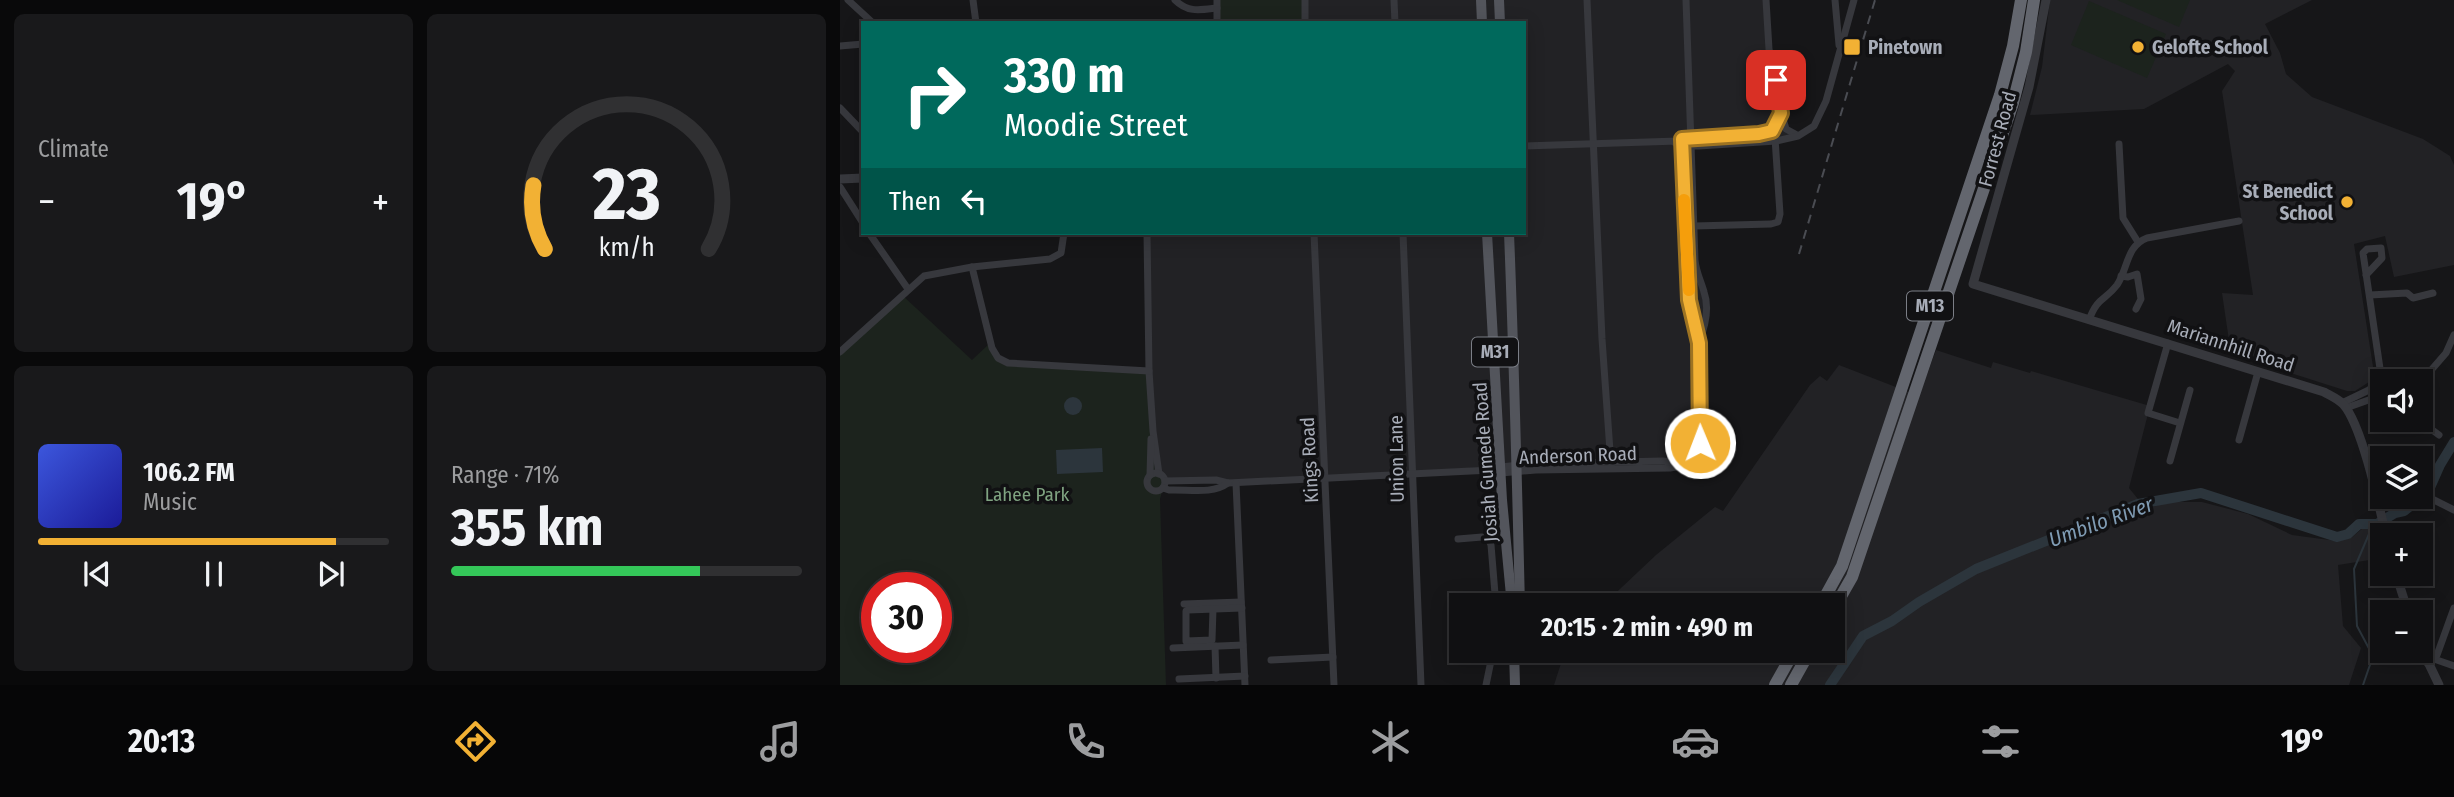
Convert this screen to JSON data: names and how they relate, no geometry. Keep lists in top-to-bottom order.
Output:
{
  "streets": {
    "highway": ["M13"],
    "main road": ["M31", "Josiah Gumede Road"],
    "street": [
      "Forrest Road",
      "Mariannhill Road",
      "Anderson Road",
      "Union Lane",
      "Kings Road"
    ]
  },
  "crossings": [
    ["Forrest Road", "Mariannhill Road"],
    ["Anderson Road", "Union Lane"],
    ["Anderson Road", "Kings Road"],
    ["Anderson Road", "Josiah Gumede Road"]
  ],
  "water": ["Umbilo River"],
  "parks": ["Lahee Park"],
  "places": {
    "transit": ["Pinetown"],
    "other": ["Gelofte School", "St Benedict School"]
  },
  "page": {
    "tile": [
      "Climate",
      ["Range · 71%", "355 km"]
    ],
    "turn": ["330 m", "Moodie Street"],
    "then": "Then",
    "heat": ["−", "19°", "+"],
    "map_buttons": ["+", "−"],
    "song": ["106.2 FM", "Music"],
    "limit": "30",
    "trip": "20:15 · 2 min · 490 m",
    "tabs": ["20:13", "19°"],
    "gauge": ["23", "km/h"]
  }
}
